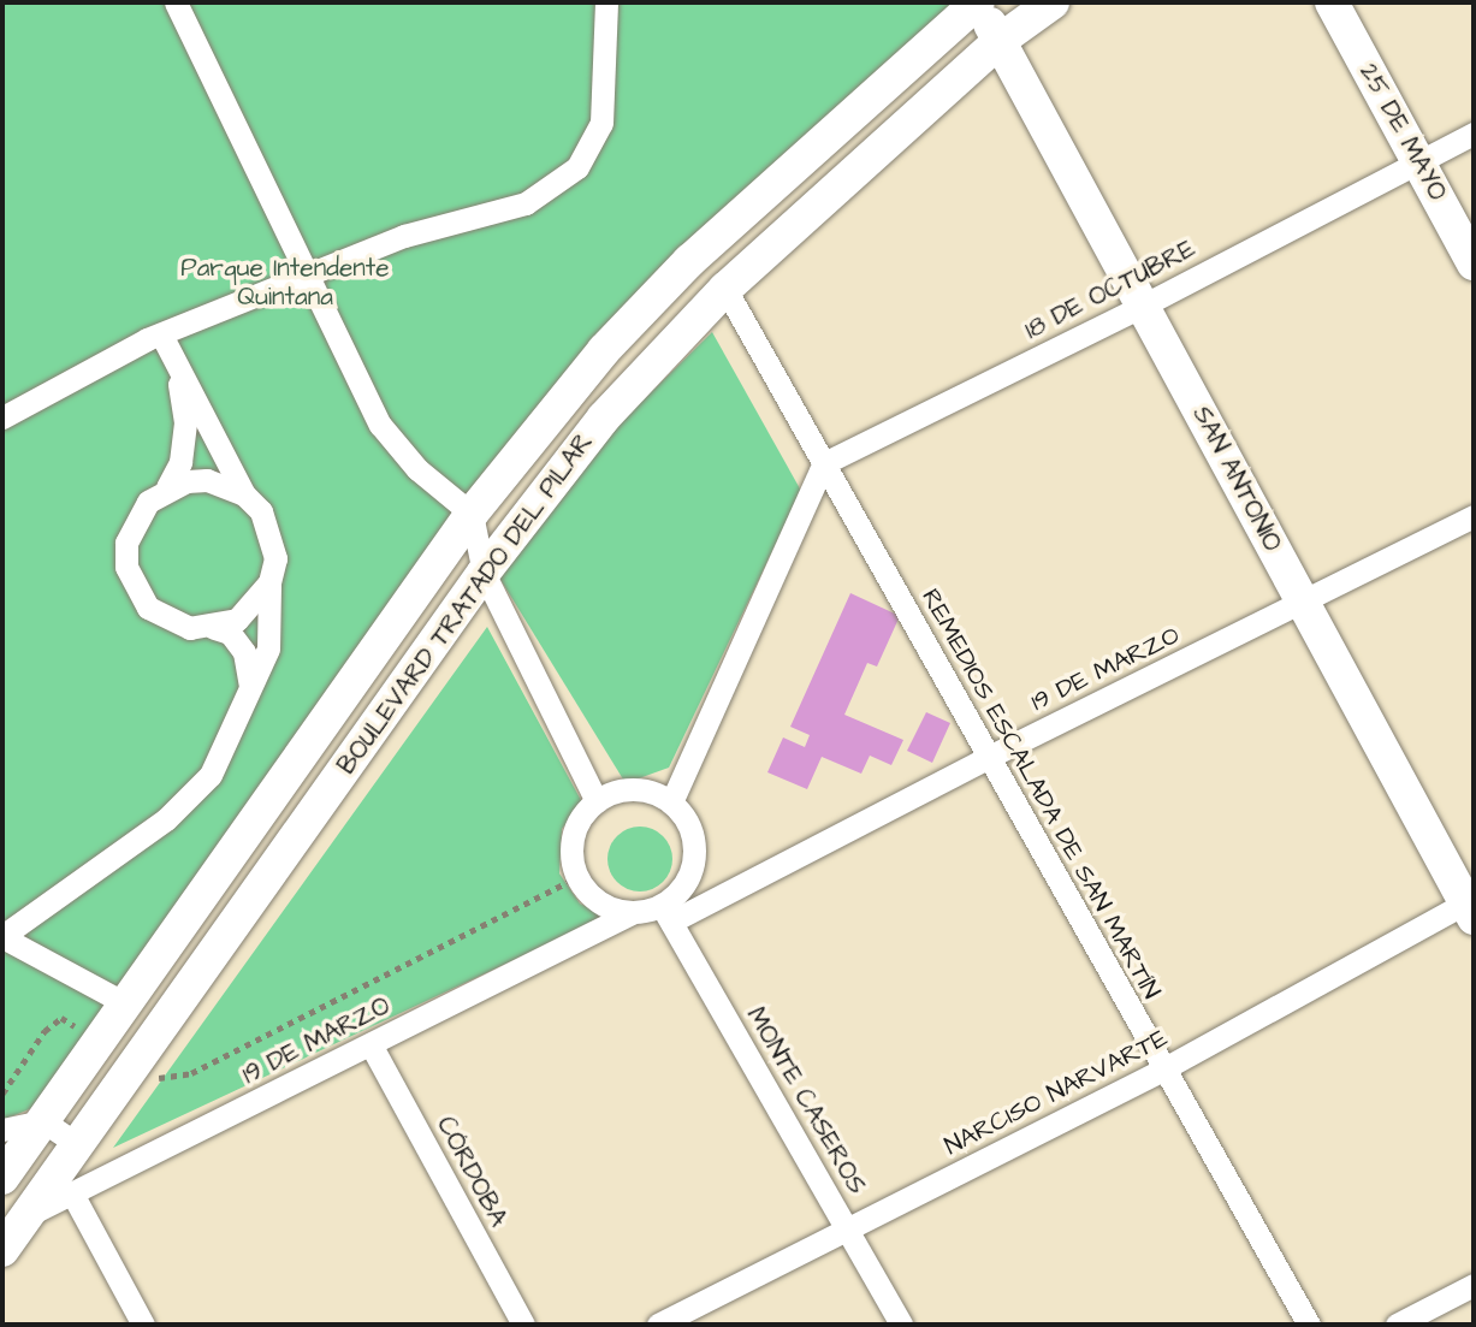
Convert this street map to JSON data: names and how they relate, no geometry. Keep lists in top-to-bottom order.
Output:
{
  "streets": {
    "main road": ["25 DE MAYO", "SAN ANTONIO", "BOULEVARD TRATADO DEL PILAR"],
    "street": [
      "18 DE OCTUBRE",
      "19 DE MARZO",
      "REMEDIOS ESCALADA DE SAN MARTÍN",
      "NARCISO NARVARTE",
      "MONTE CASEROS",
      "CÓRDOBA"
    ]
  },
  "crossings": [
    ["25 DE MAYO", "18 DE OCTUBRE"],
    ["18 DE OCTUBRE", "SAN ANTONIO"],
    ["18 DE OCTUBRE", "REMEDIOS ESCALADA DE SAN MARTÍN"],
    ["SAN ANTONIO", "BOULEVARD TRATADO DEL PILAR"],
    ["SAN ANTONIO", "19 DE MARZO"],
    ["SAN ANTONIO", "NARCISO NARVARTE"],
    ["BOULEVARD TRATADO DEL PILAR", "19 DE MARZO"],
    ["BOULEVARD TRATADO DEL PILAR", "REMEDIOS ESCALADA DE SAN MARTÍN"],
    ["19 DE MARZO", "REMEDIOS ESCALADA DE SAN MARTÍN"],
    ["19 DE MARZO", "MONTE CASEROS"],
    ["19 DE MARZO", "CÓRDOBA"],
    ["REMEDIOS ESCALADA DE SAN MARTÍN", "NARCISO NARVARTE"],
    ["NARCISO NARVARTE", "MONTE CASEROS"]
  ],
  "parks": ["Parque Intendente Quintana"]
}
